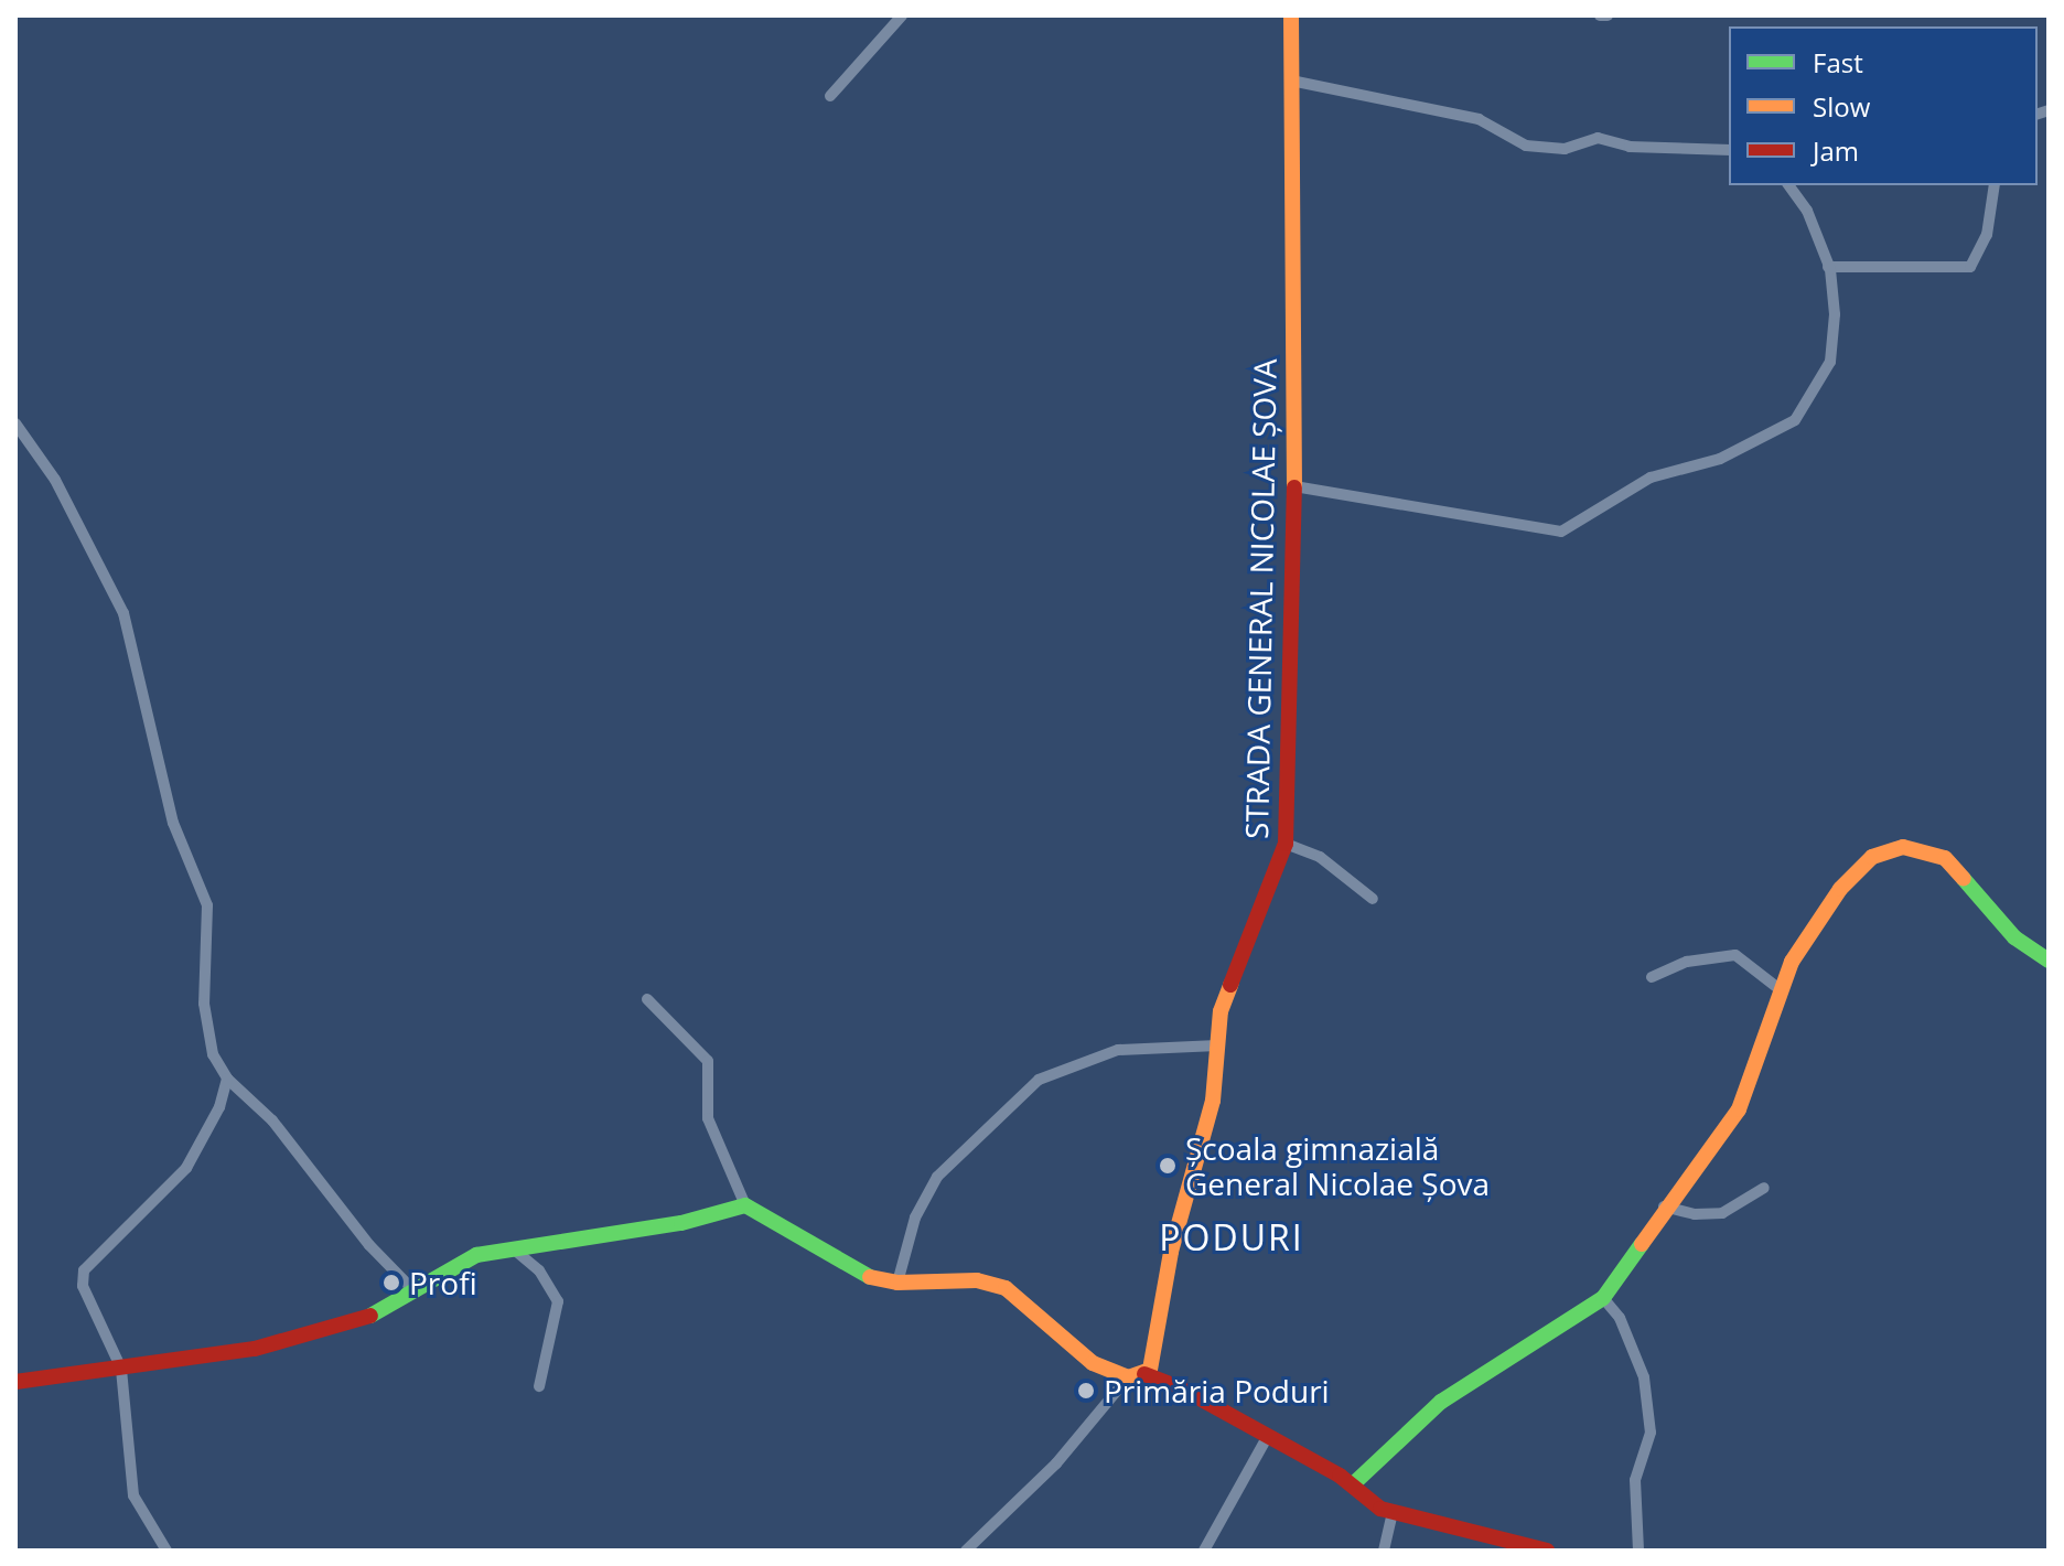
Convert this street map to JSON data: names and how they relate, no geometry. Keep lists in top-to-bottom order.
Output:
{
  "streets": {
    "main road": ["STRADA GENERAL NICOLAE ȘOVA"]
  },
  "districts": ["PODURI"],
  "places": ["Școala gimnazială General Nicolae Șova", "Profi", "Primăria Poduri"],
  "legend": ["Fast", "Slow", "Jam"]
}
